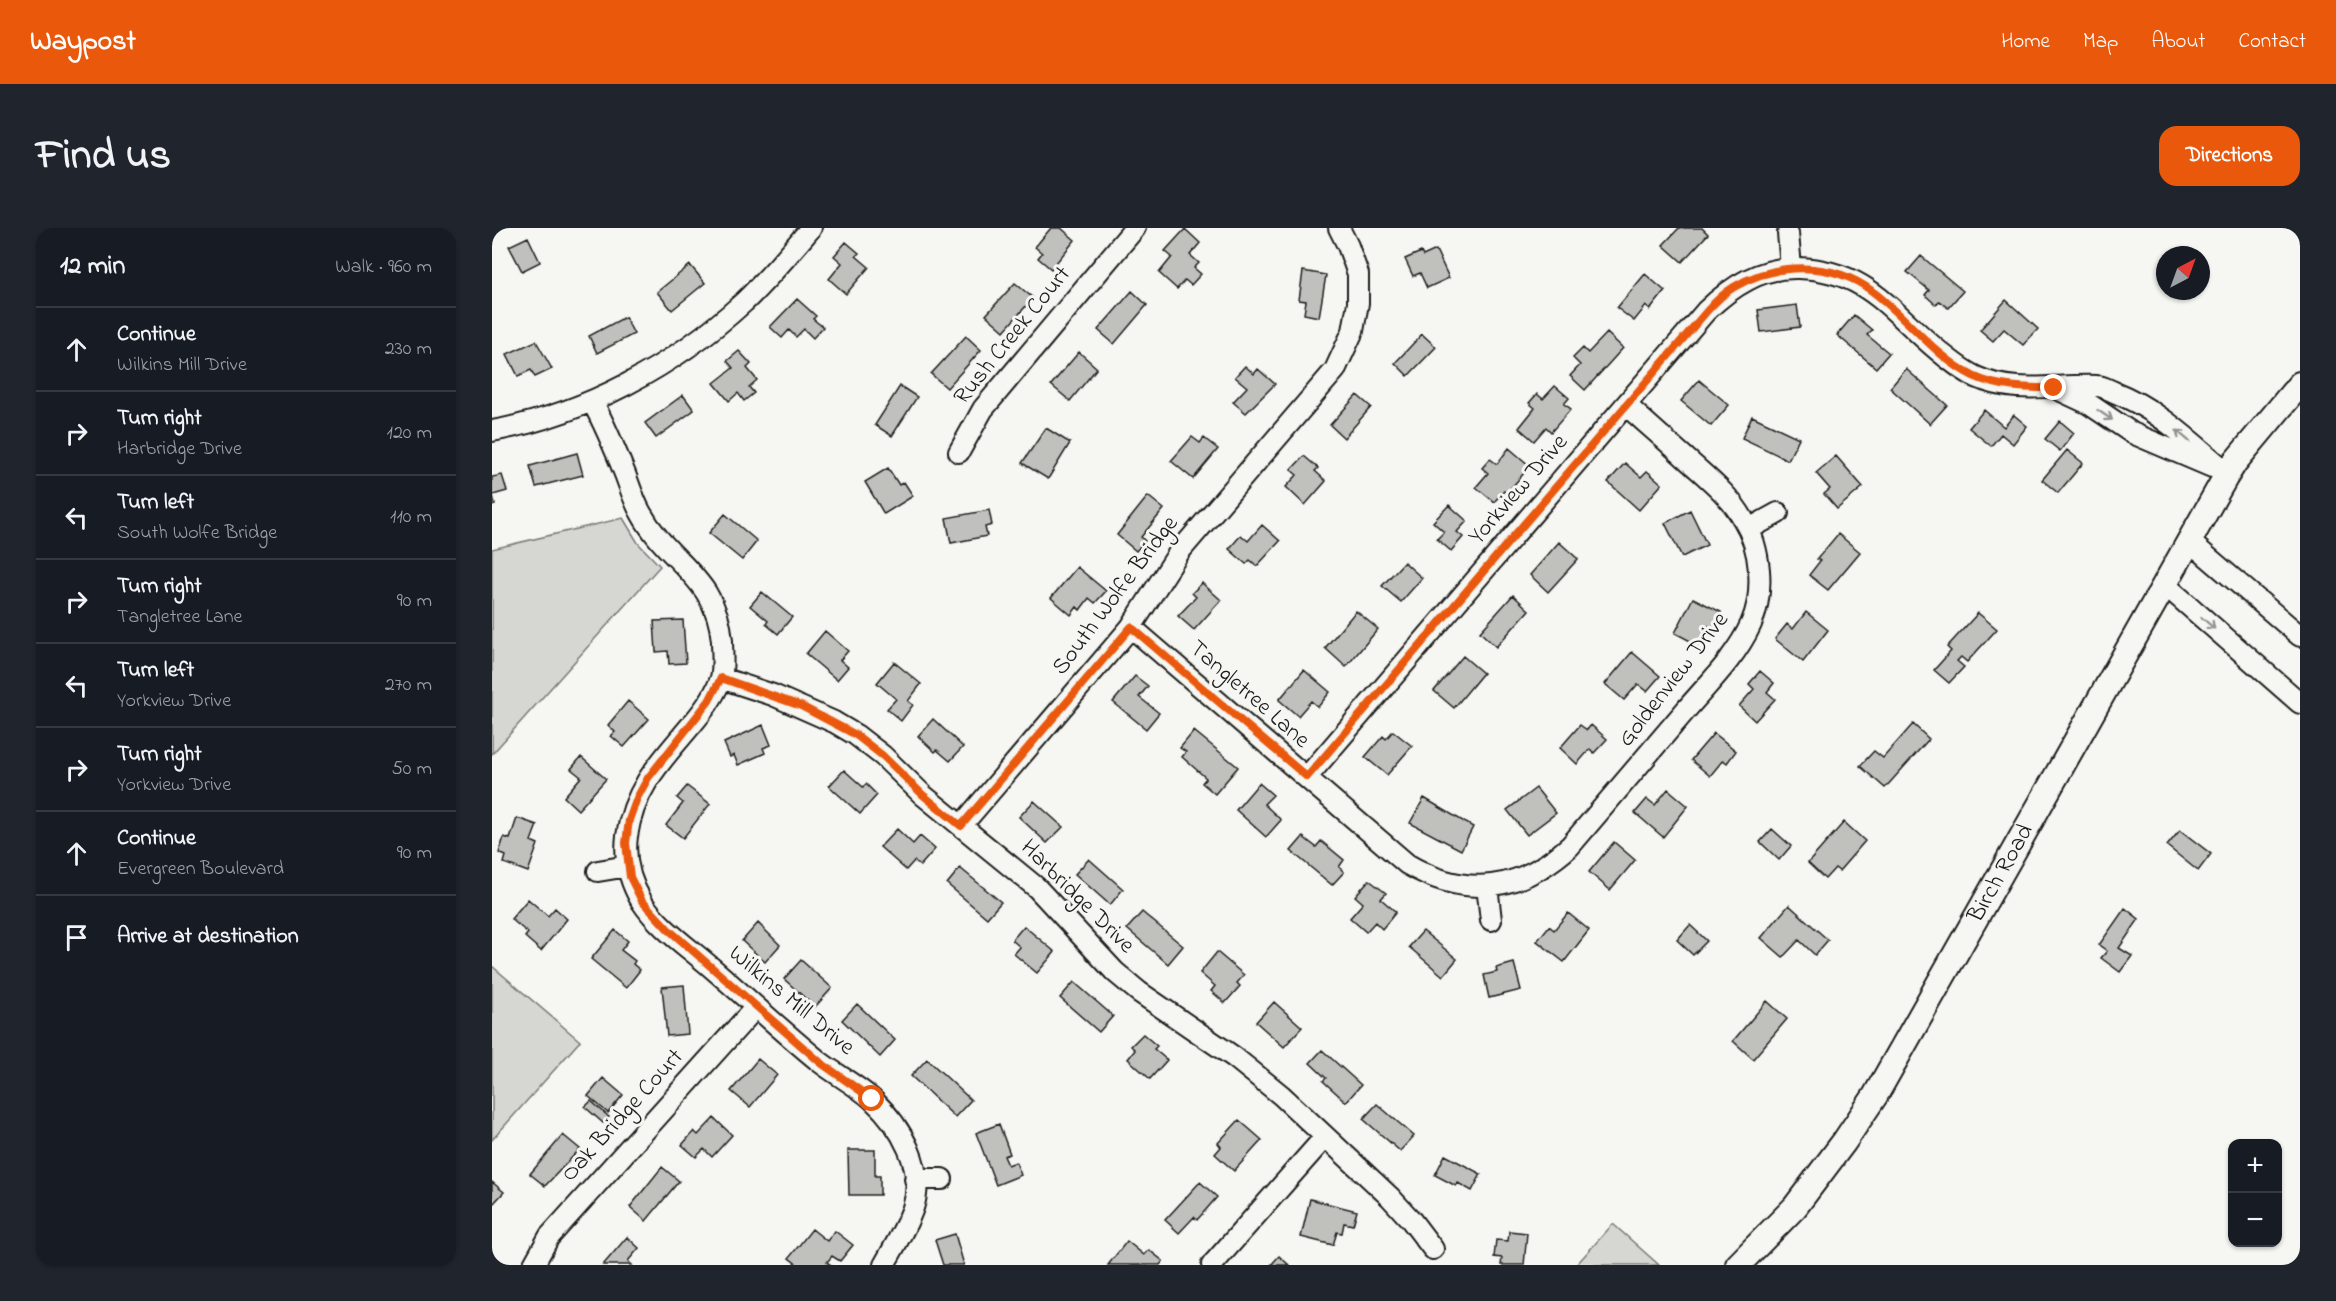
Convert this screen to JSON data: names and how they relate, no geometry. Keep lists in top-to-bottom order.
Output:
{
  "streets": {
    "main road": ["Birch Road"],
    "street": [
      "Rush Creek Court",
      "Yorkview Drive",
      "South Wolfe Bridge",
      "Goldenview Drive",
      "Tangletree Lane",
      "Harbridge Drive",
      "Wilkins Mill Drive",
      "Oak Bridge Court"
    ]
  },
  "crossings": [
    ["Yorkview Drive", "Goldenview Drive"],
    ["Yorkview Drive", "Tangletree Lane"],
    ["Yorkview Drive", "Birch Road"],
    ["South Wolfe Bridge", "Tangletree Lane"],
    ["South Wolfe Bridge", "Harbridge Drive"],
    ["Goldenview Drive", "Tangletree Lane"],
    ["Harbridge Drive", "Wilkins Mill Drive"],
    ["Wilkins Mill Drive", "Oak Bridge Court"]
  ],
  "north": "top right",
  "page": {
    "header": "Waypost",
    "nav": [
      "Home",
      "Map",
      "About",
      "Contact"
    ],
    "title": "Find us",
    "buttons": "Directions",
    "heading": ["12 min", "Walk · 960 m"],
    "list": [
      ["Continue", "Wilkins Mill Drive", "230 m"],
      ["Turn right", "Harbridge Drive", "120 m"],
      ["Turn left", "South Wolfe Bridge", "110 m"],
      ["Turn right", "Tangletree Lane", "90 m"],
      ["Turn left", "Yorkview Drive", "270 m"],
      ["Turn right", "Yorkview Drive", "50 m"],
      ["Continue", "Evergreen Boulevard", "90 m"],
      "Arrive at destination"
    ],
    "map_buttons": ["+", "−"]
  }
}
